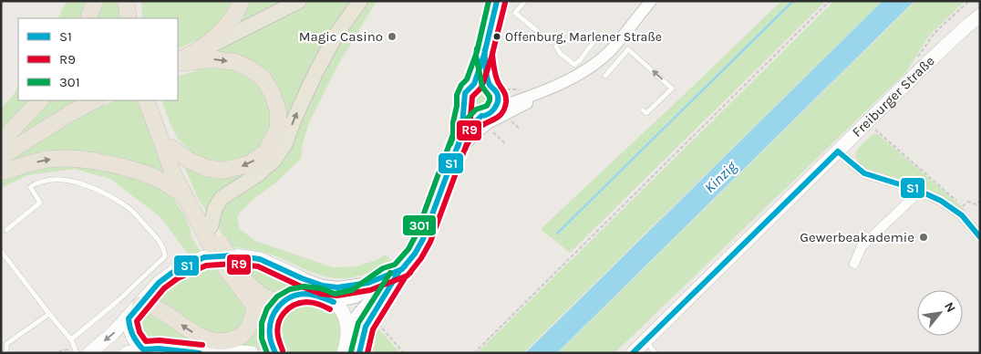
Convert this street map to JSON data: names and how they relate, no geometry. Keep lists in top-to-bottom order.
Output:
{
  "streets": {
    "main road": ["Freiburger Straße"]
  },
  "water": ["Kinzig"],
  "places": ["Magic Casino", "Offenburg, Marlener Straße", "Gewerbeakademie"],
  "lines": ["transit line S1", "transit line 301", "transit line R9"],
  "legend": ["S1", "R9", "301"],
  "north": "top right"
}
